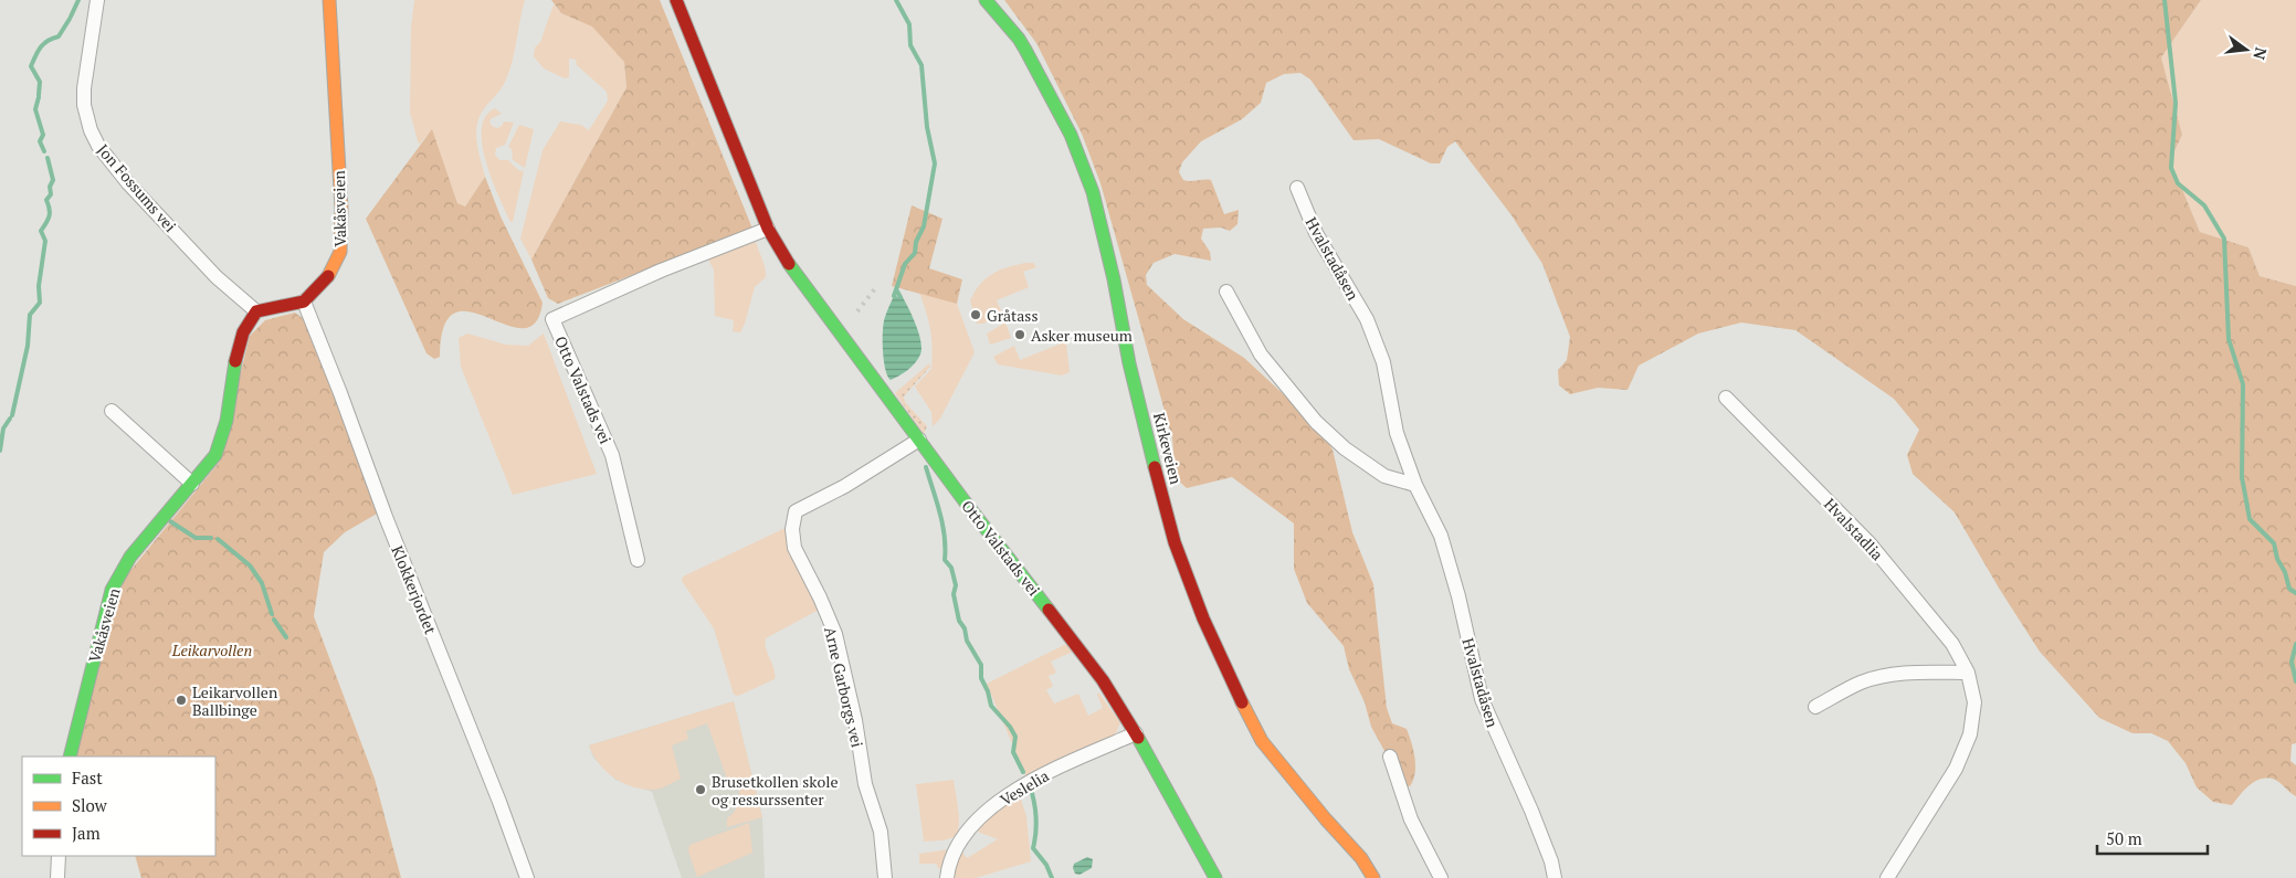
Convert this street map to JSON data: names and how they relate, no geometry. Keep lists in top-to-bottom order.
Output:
{
  "streets": {
    "street": [
      "Jon Fossums vei",
      "Vakåsveien",
      "Hvalstadåsen",
      "Otto Valstads vei",
      "Kirkeveien",
      "Hvalstadlia",
      "Klokkerjordet",
      "Arne Garborgs vei",
      "Veslelia"
    ]
  },
  "crossings": [
    ["Jon Fossums vei", "Vakåsveien"],
    ["Vakåsveien", "Klokkerjordet"],
    ["Otto Valstads vei", "Arne Garborgs vei"],
    ["Otto Valstads vei", "Veslelia"]
  ],
  "parks": ["Leikarvollen"],
  "places": [
    "Gråtass",
    "Asker museum",
    "Leikarvollen Ballbinge",
    "Brusetkollen skole og ressurssenter"
  ],
  "legend": ["Fast", "Slow", "Jam"],
  "scale_bar": "50 m",
  "north": "right"
}
